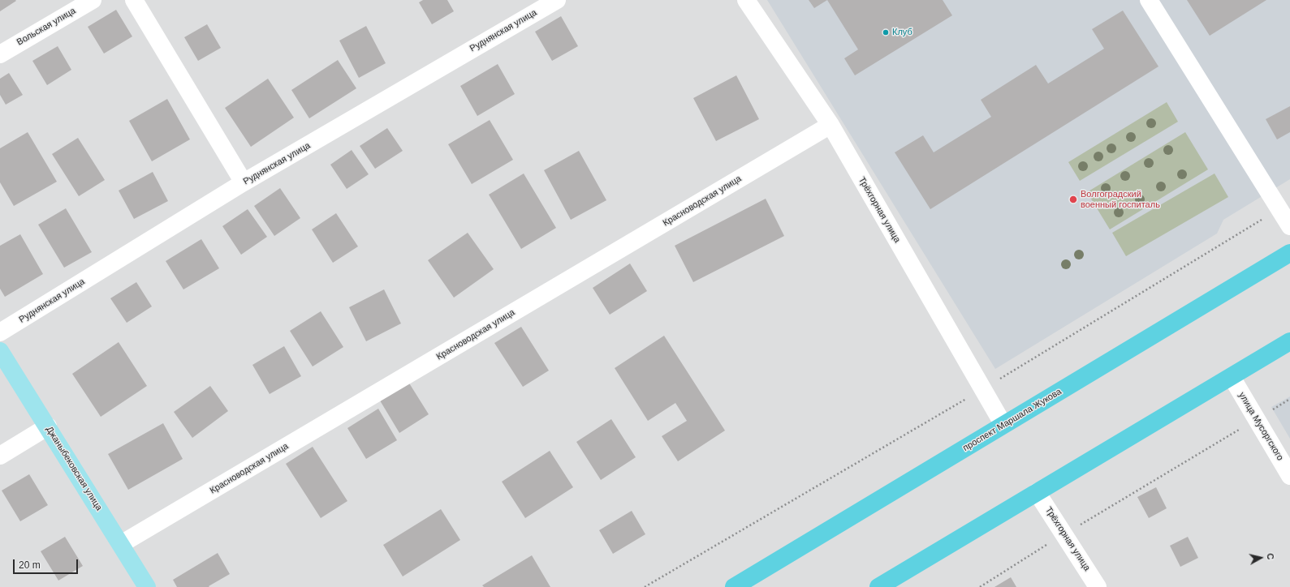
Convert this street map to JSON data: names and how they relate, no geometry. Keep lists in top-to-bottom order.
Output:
{
  "streets": {
    "highway": ["проспект Маршала Жукова"],
    "main road": ["Джаныбековская улица"],
    "street": [
      "Вольская улица",
      "Руднянская улица",
      "Красноводская улица",
      "Трёхгорная улица",
      "улица Мусоргского"
    ]
  },
  "crossings": [
    ["Красноводская улица", "Трёхгорная улица"],
    ["Красноводская улица", "Джаныбековская улица"],
    ["Трёхгорная улица", "проспект Маршала Жукова"]
  ],
  "places": ["Клуб", "Волгоградский военный госпиталь"],
  "scale_bar": "20 m",
  "north": "right"
}
